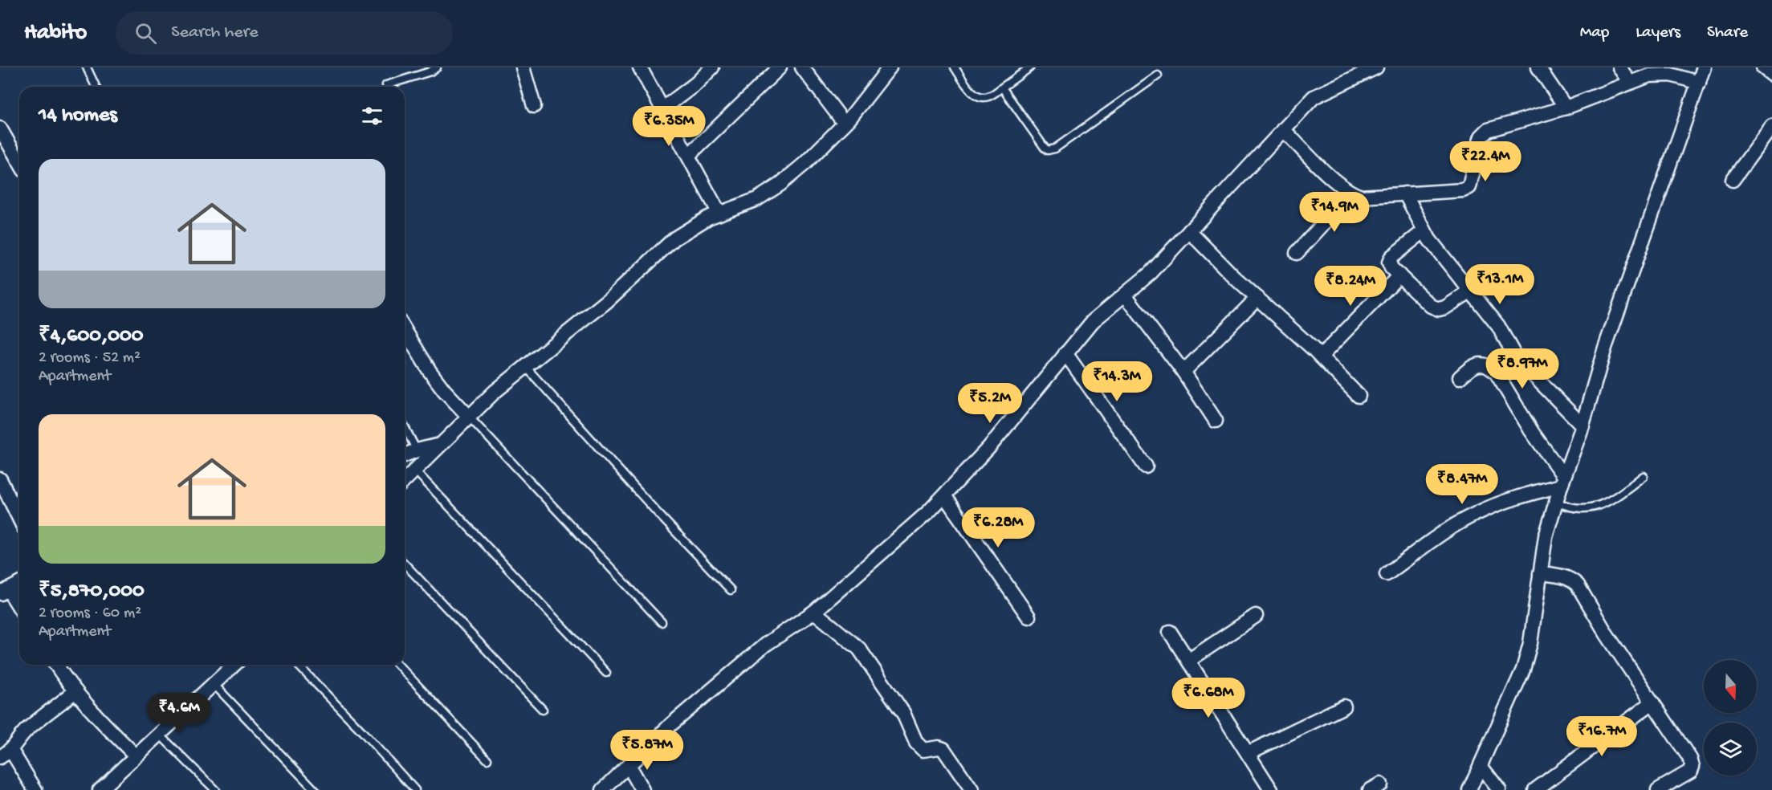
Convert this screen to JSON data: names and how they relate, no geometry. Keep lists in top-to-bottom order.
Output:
{
  "north": "bottom",
  "page": {
    "header": "Habito",
    "search": "Search here",
    "nav": ["Map", "Layers", "Share"],
    "heading": "14 homes",
    "price": [
      "₹6.35M",
      "₹22.4M",
      "₹14.9M",
      "₹13.1M",
      "₹8.24M",
      "₹8.97M",
      "₹14.3M",
      "₹5.2M",
      "₹8.47M",
      "₹6.28M",
      "₹6.68M",
      "₹4.6M",
      "₹16.7M",
      "₹5.87M"
    ],
    "list": [
      {
        "name": "₹4,600,000",
        "note": "2 rooms · 52 m² · Apartment"
      },
      {
        "name": "₹5,870,000",
        "note": "2 rooms · 60 m² · Apartment"
      }
    ]
  }
}
